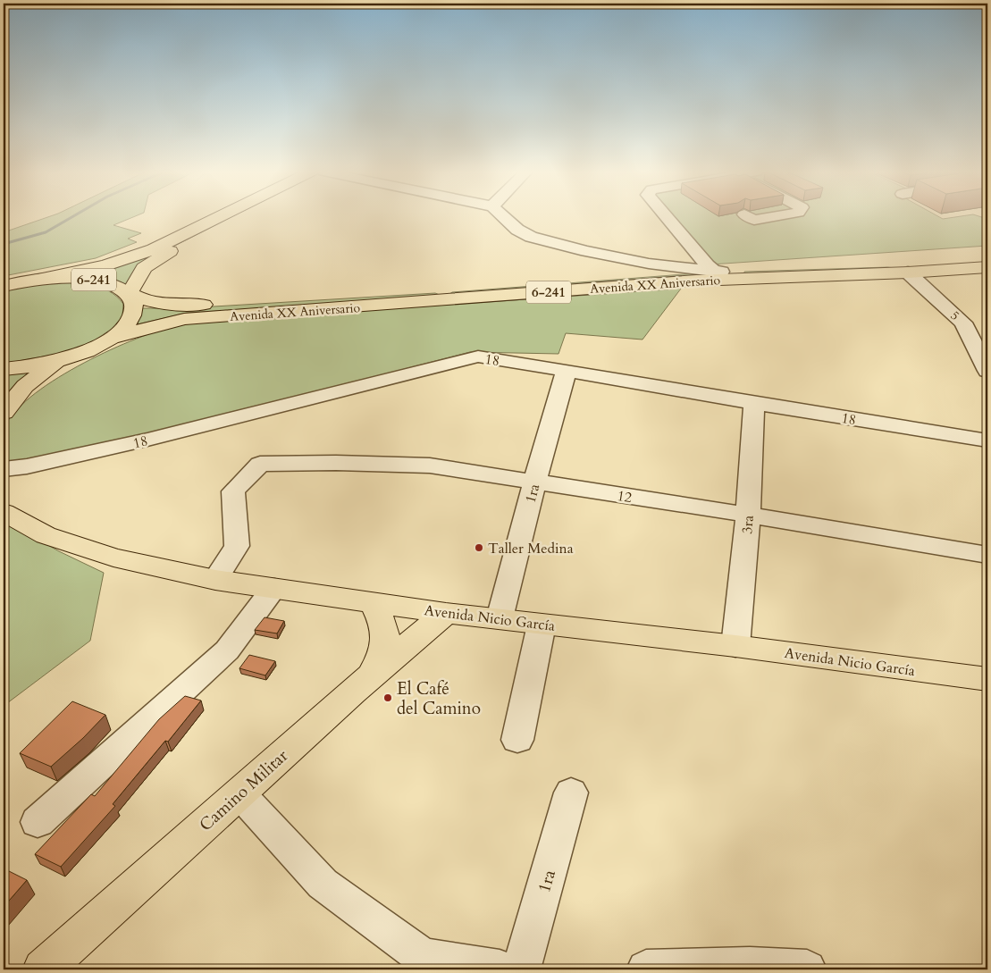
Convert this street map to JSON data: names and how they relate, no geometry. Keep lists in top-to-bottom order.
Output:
{
  "streets": {
    "main road": [
      "6-241",
      "Avenida XX Aniversario",
      "Avenida Nicio García",
      "Camino Militar"
    ],
    "street": [
      "5",
      "18",
      "1ra",
      "12",
      "3ra"
    ]
  },
  "crossings": [
    ["6-241", "Avenida XX Aniversario"],
    ["Avenida XX Aniversario", "5"],
    ["18", "1ra"],
    ["18", "3ra"],
    ["1ra", "12"],
    ["1ra", "Avenida Nicio García"],
    ["12", "3ra"],
    ["12", "Avenida Nicio García"],
    ["3ra", "Avenida Nicio García"],
    ["Avenida Nicio García", "Camino Militar"]
  ],
  "places": ["Taller Medina", "El Café del Camino"]
}
